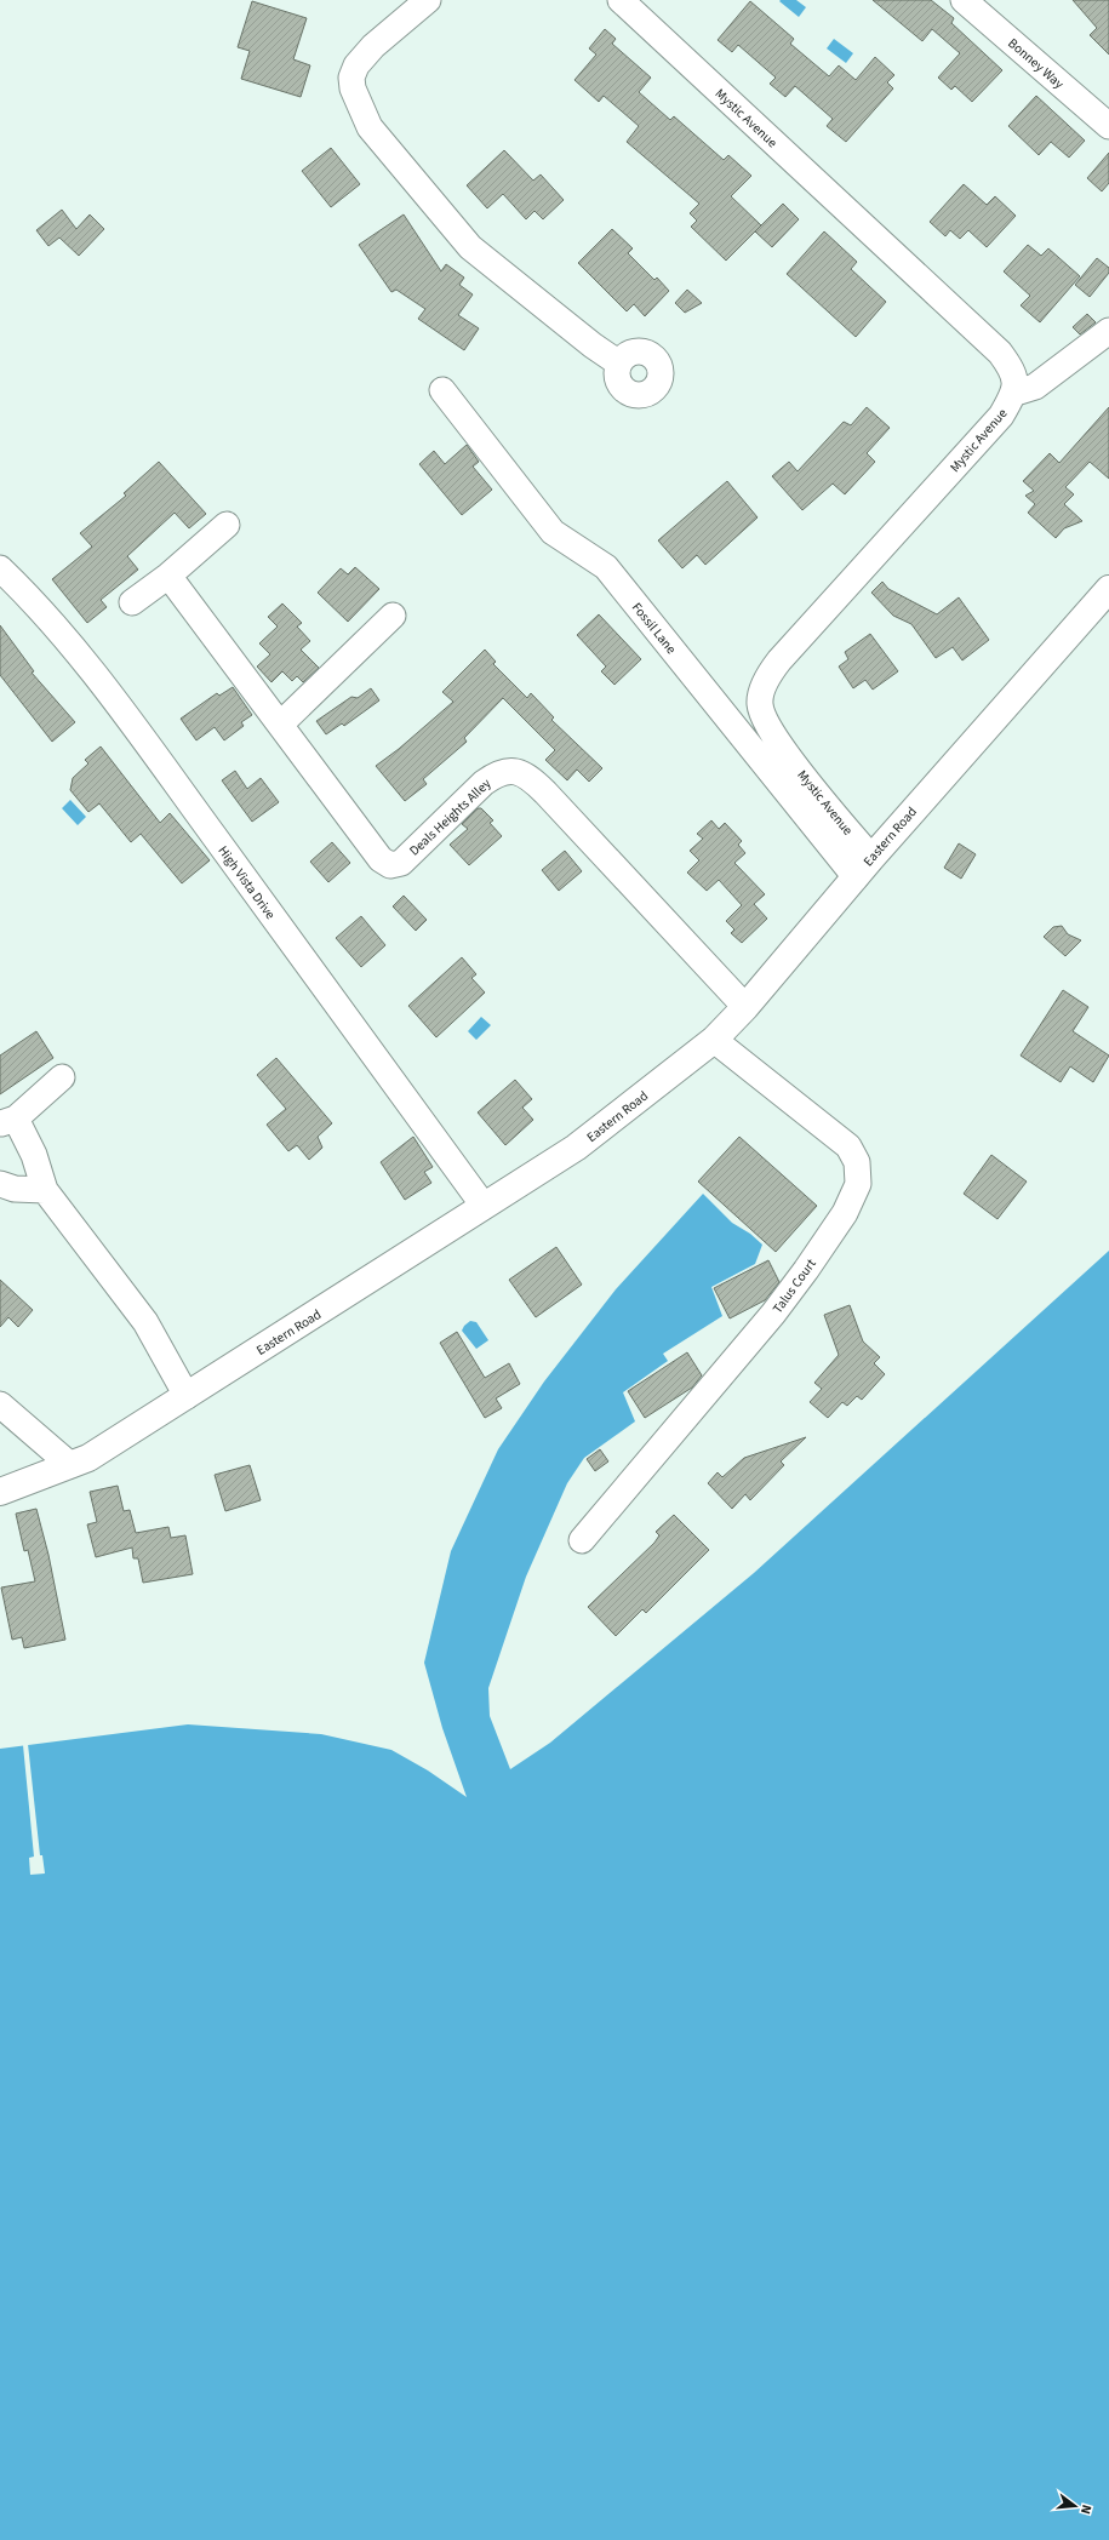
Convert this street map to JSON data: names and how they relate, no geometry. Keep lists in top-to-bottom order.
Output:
{
  "streets": {
    "highway": ["Eastern Road"],
    "street": [
      "Bonney Way",
      "Mystic Avenue",
      "Fossil Lane",
      "Deals Heights Alley",
      "High Vista Drive",
      "Talus Court"
    ]
  },
  "crossings": [
    ["Mystic Avenue", "Fossil Lane"],
    ["Mystic Avenue", "Eastern Road"],
    ["Fossil Lane", "Eastern Road"],
    ["Deals Heights Alley", "Eastern Road"],
    ["Eastern Road", "High Vista Drive"],
    ["Eastern Road", "Talus Court"]
  ],
  "north": "right"
}
